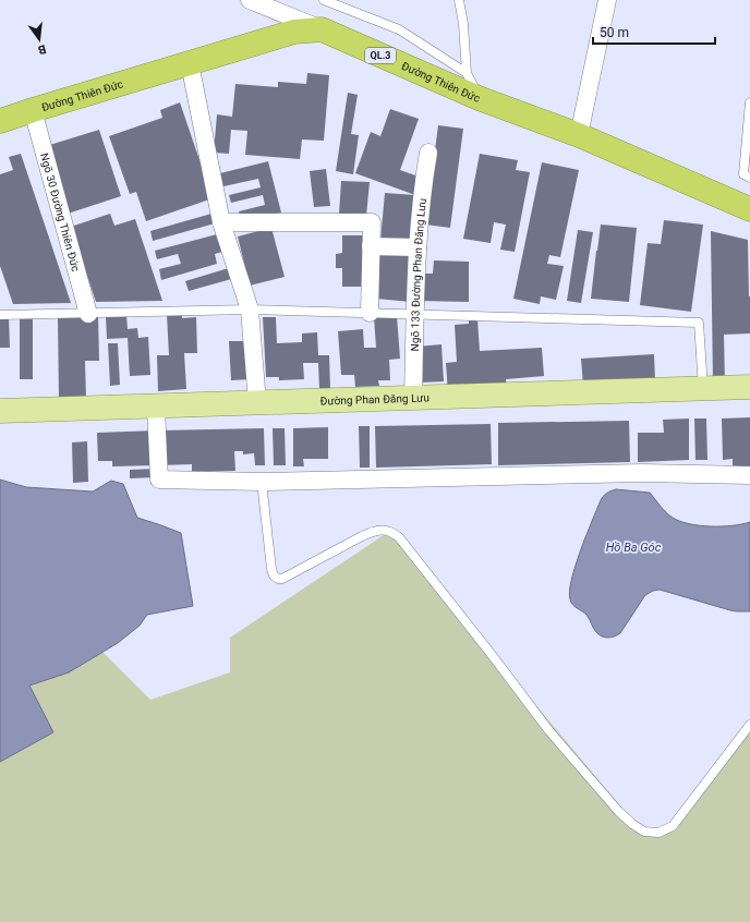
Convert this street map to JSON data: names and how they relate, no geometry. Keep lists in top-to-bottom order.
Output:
{
  "streets": {
    "highway": ["QL.3", "Đường Thiên Đức"],
    "main road": ["Đường Phan Đăng Lưu"],
    "street": ["Ngõ 30 Đường Thiên Đức", "Ngõ 133 Đường Phan Đăng Lưu"]
  },
  "crossings": [
    ["Đường Thiên Đức", "Ngõ 30 Đường Thiên Đức"],
    ["Ngõ 133 Đường Phan Đăng Lưu", "Đường Phan Đăng Lưu"]
  ],
  "water": ["Hồ Ba Góc"],
  "scale_bar": "50 m",
  "north": "bottom"
}
